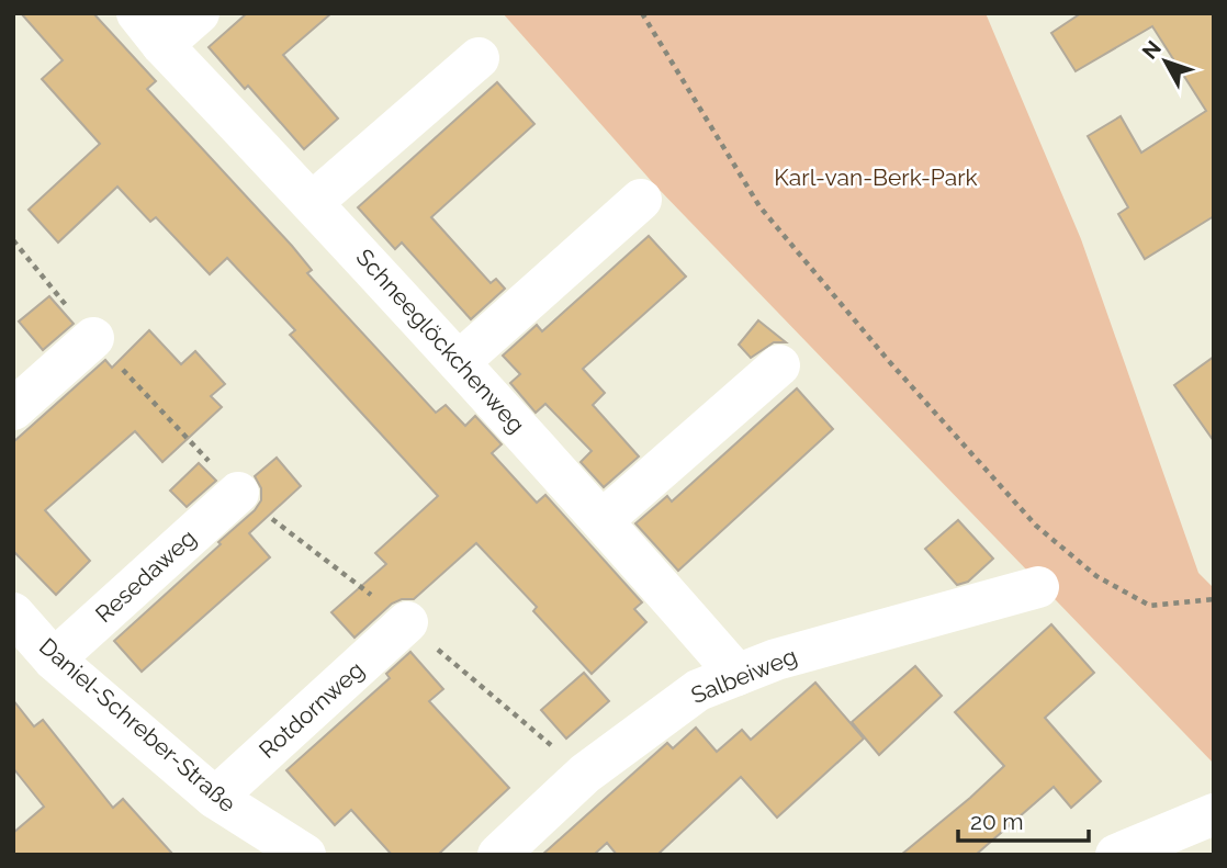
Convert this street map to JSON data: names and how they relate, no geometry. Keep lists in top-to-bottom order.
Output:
{
  "streets": {
    "street": [
      "Schneeglöckchenweg",
      "Resedaweg",
      "Salbeiweg",
      "Rotdornweg",
      "Daniel-Schreber-Straße"
    ]
  },
  "crossings": [
    ["Schneeglöckchenweg", "Salbeiweg"],
    ["Resedaweg", "Daniel-Schreber-Straße"],
    ["Rotdornweg", "Daniel-Schreber-Straße"]
  ],
  "parks": ["Karl-van-Berk-Park"],
  "scale_bar": "20 m",
  "north": "top left"
}
